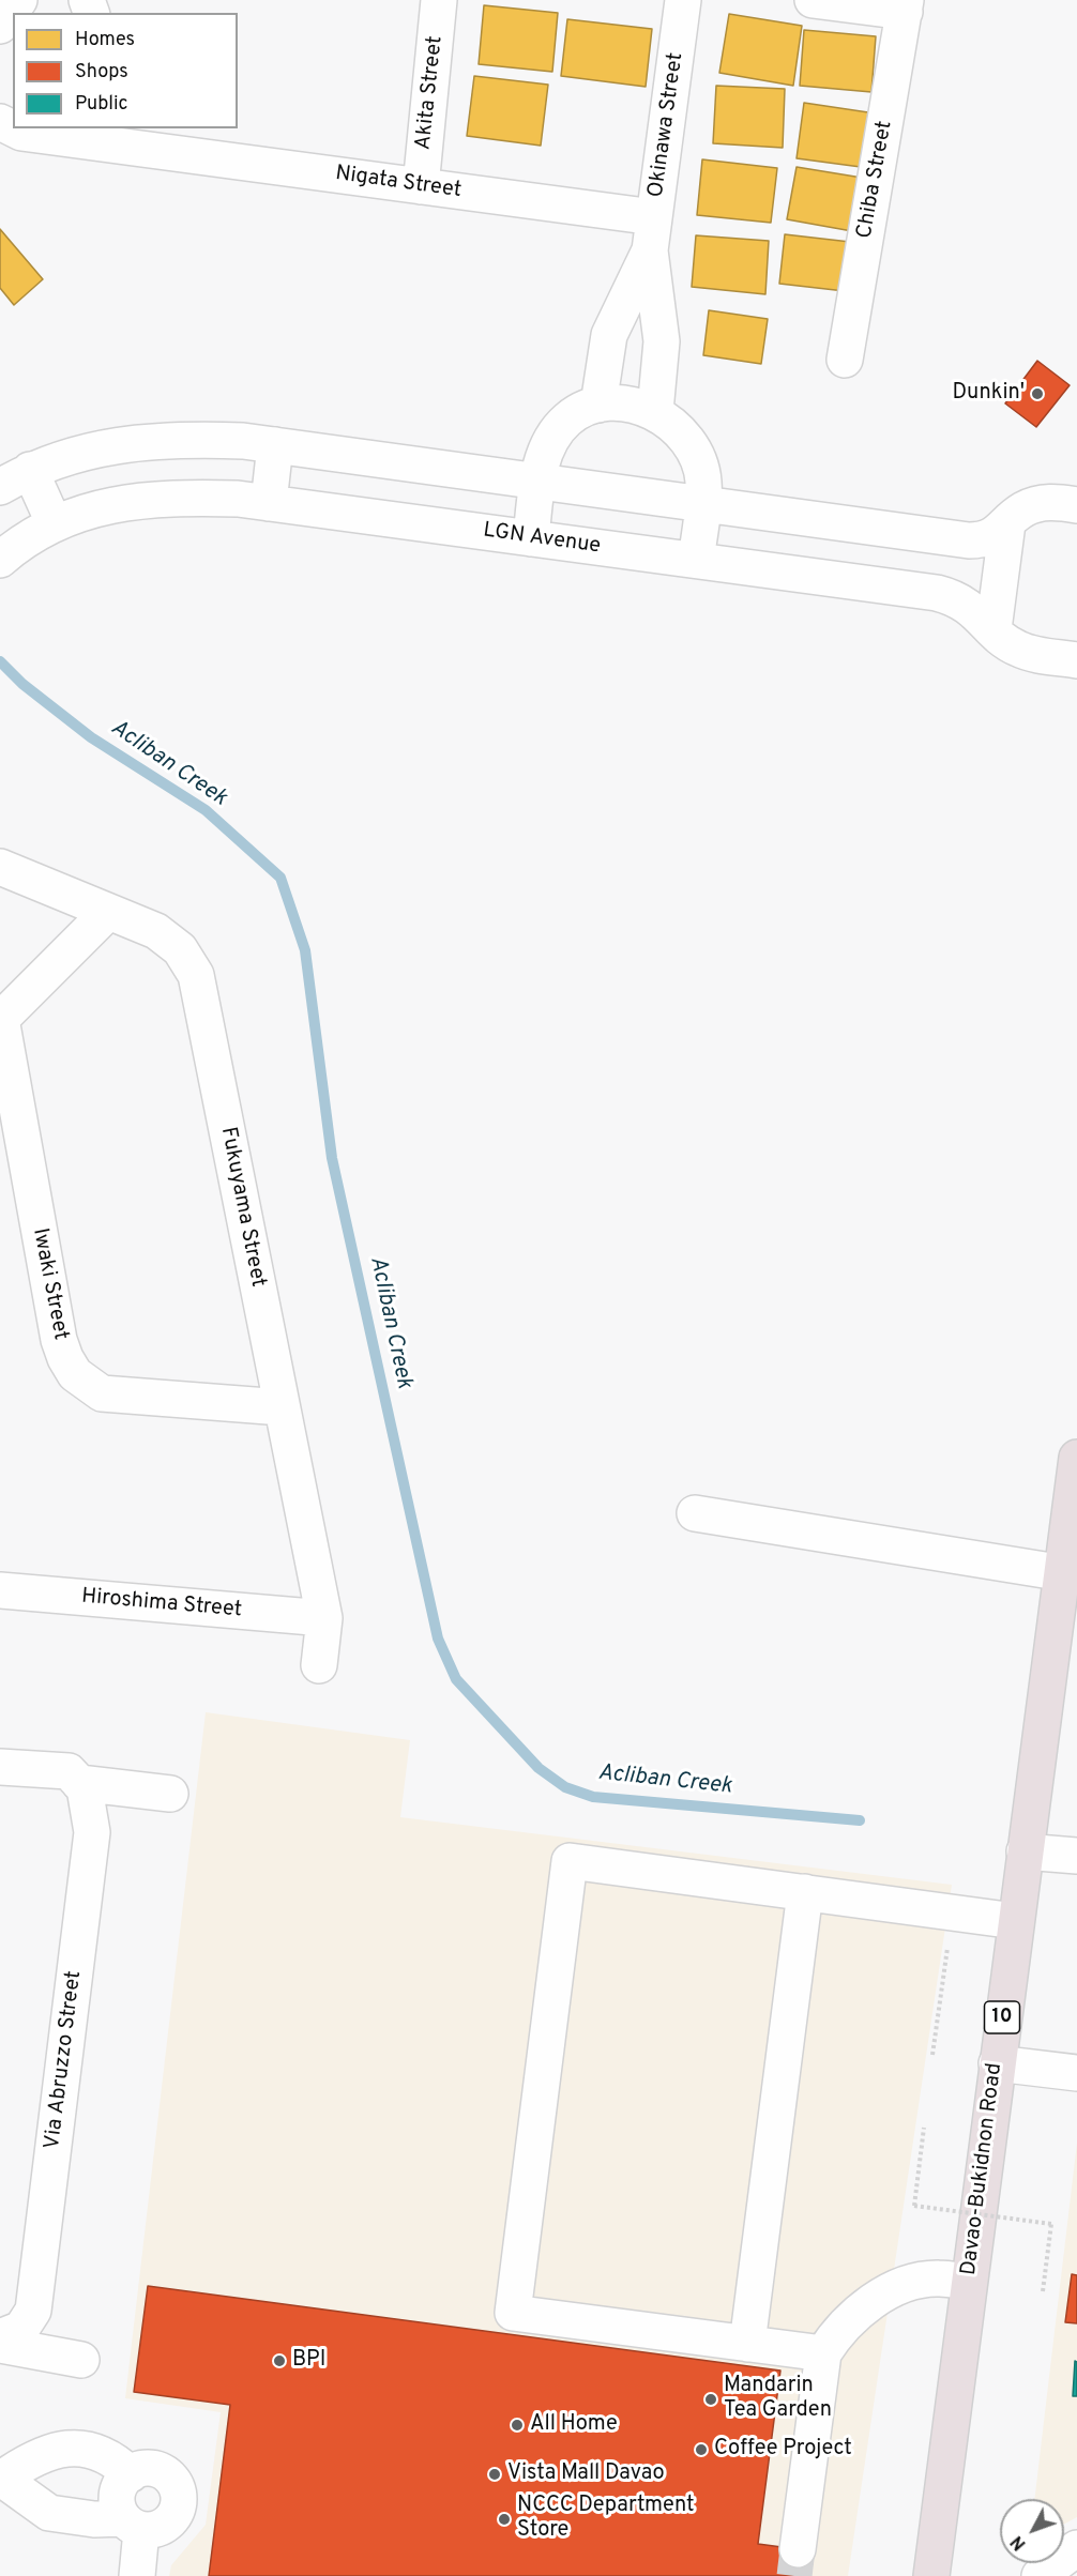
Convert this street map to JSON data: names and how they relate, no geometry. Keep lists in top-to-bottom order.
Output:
{
  "streets": {
    "highway": ["10", "Davao-Bukidnon Road"],
    "street": [
      "Akita Street",
      "Okinawa Street",
      "Chiba Street",
      "Nigata Street",
      "LGN Avenue",
      "Fukuyama Street",
      "Iwaki Street",
      "Hiroshima Street",
      "Via Abruzzo Street"
    ]
  },
  "crossings": [
    ["Akita Street", "Nigata Street"],
    ["Okinawa Street", "Nigata Street"],
    ["Fukuyama Street", "Iwaki Street"],
    ["Fukuyama Street", "Hiroshima Street"]
  ],
  "water": ["Acliban Creek"],
  "places": [
    "Dunkin'",
    "BPI",
    "Mandarin Tea Garden",
    "All Home",
    "Coffee Project",
    "Vista Mall Davao",
    "NCCC Department Store"
  ],
  "legend": ["Homes", "Shops", "Public"],
  "north": "bottom left"
}
